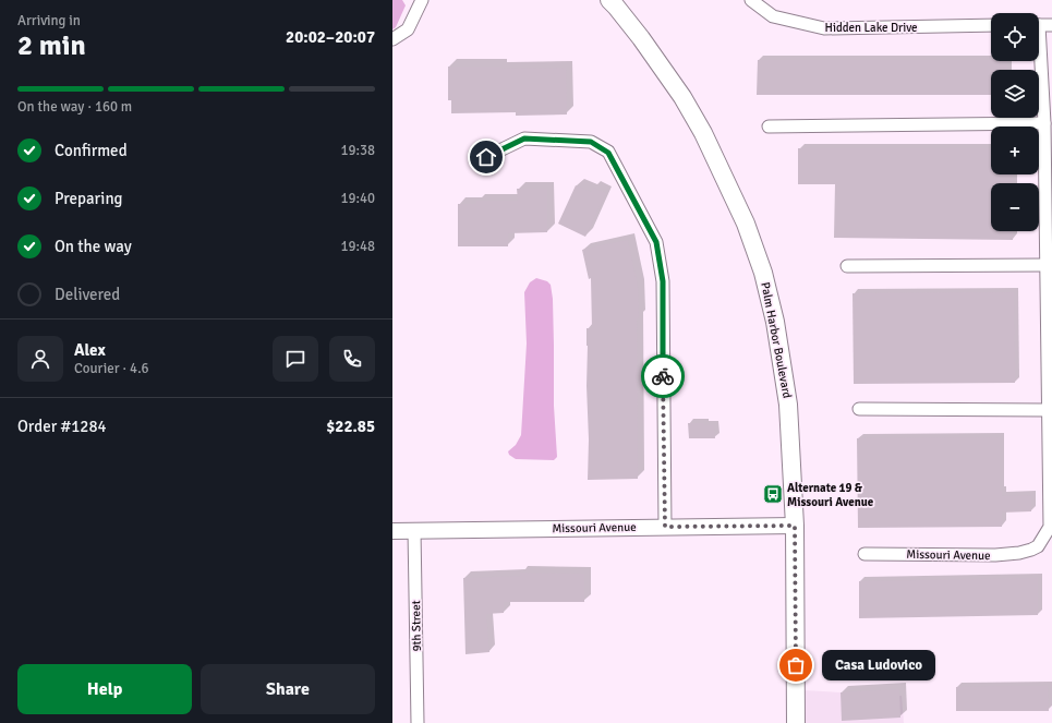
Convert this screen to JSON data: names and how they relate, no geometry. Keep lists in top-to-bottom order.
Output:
{
  "streets": {
    "main road": ["Palm Harbor Boulevard"],
    "street": ["Hidden Lake Drive", "Missouri Avenue", "9th Street"]
  },
  "crossings": [
    ["Palm Harbor Boulevard", "Missouri Avenue"],
    ["Missouri Avenue", "9th Street"]
  ],
  "places": {
    "bus stop": ["Alternate 19 & Missouri Avenue"],
    "other": ["Casa Ludovico"]
  },
  "page": {
    "heading": ["2 min", "Arriving in", "20:02–20:07"],
    "panel": [
      "Alex",
      "Courier · 4.6",
      "Order #1284",
      "$22.85"
    ],
    "map_buttons": ["+", "−"],
    "bar": "On the way · 160 m",
    "list": [
      ["Confirmed", "19:38"],
      ["Preparing", "19:40"],
      ["On the way", "19:48"],
      "Delivered"
    ],
    "bubble": "Casa Ludovico",
    "buttons": ["Help", "Share"]
  }
}
